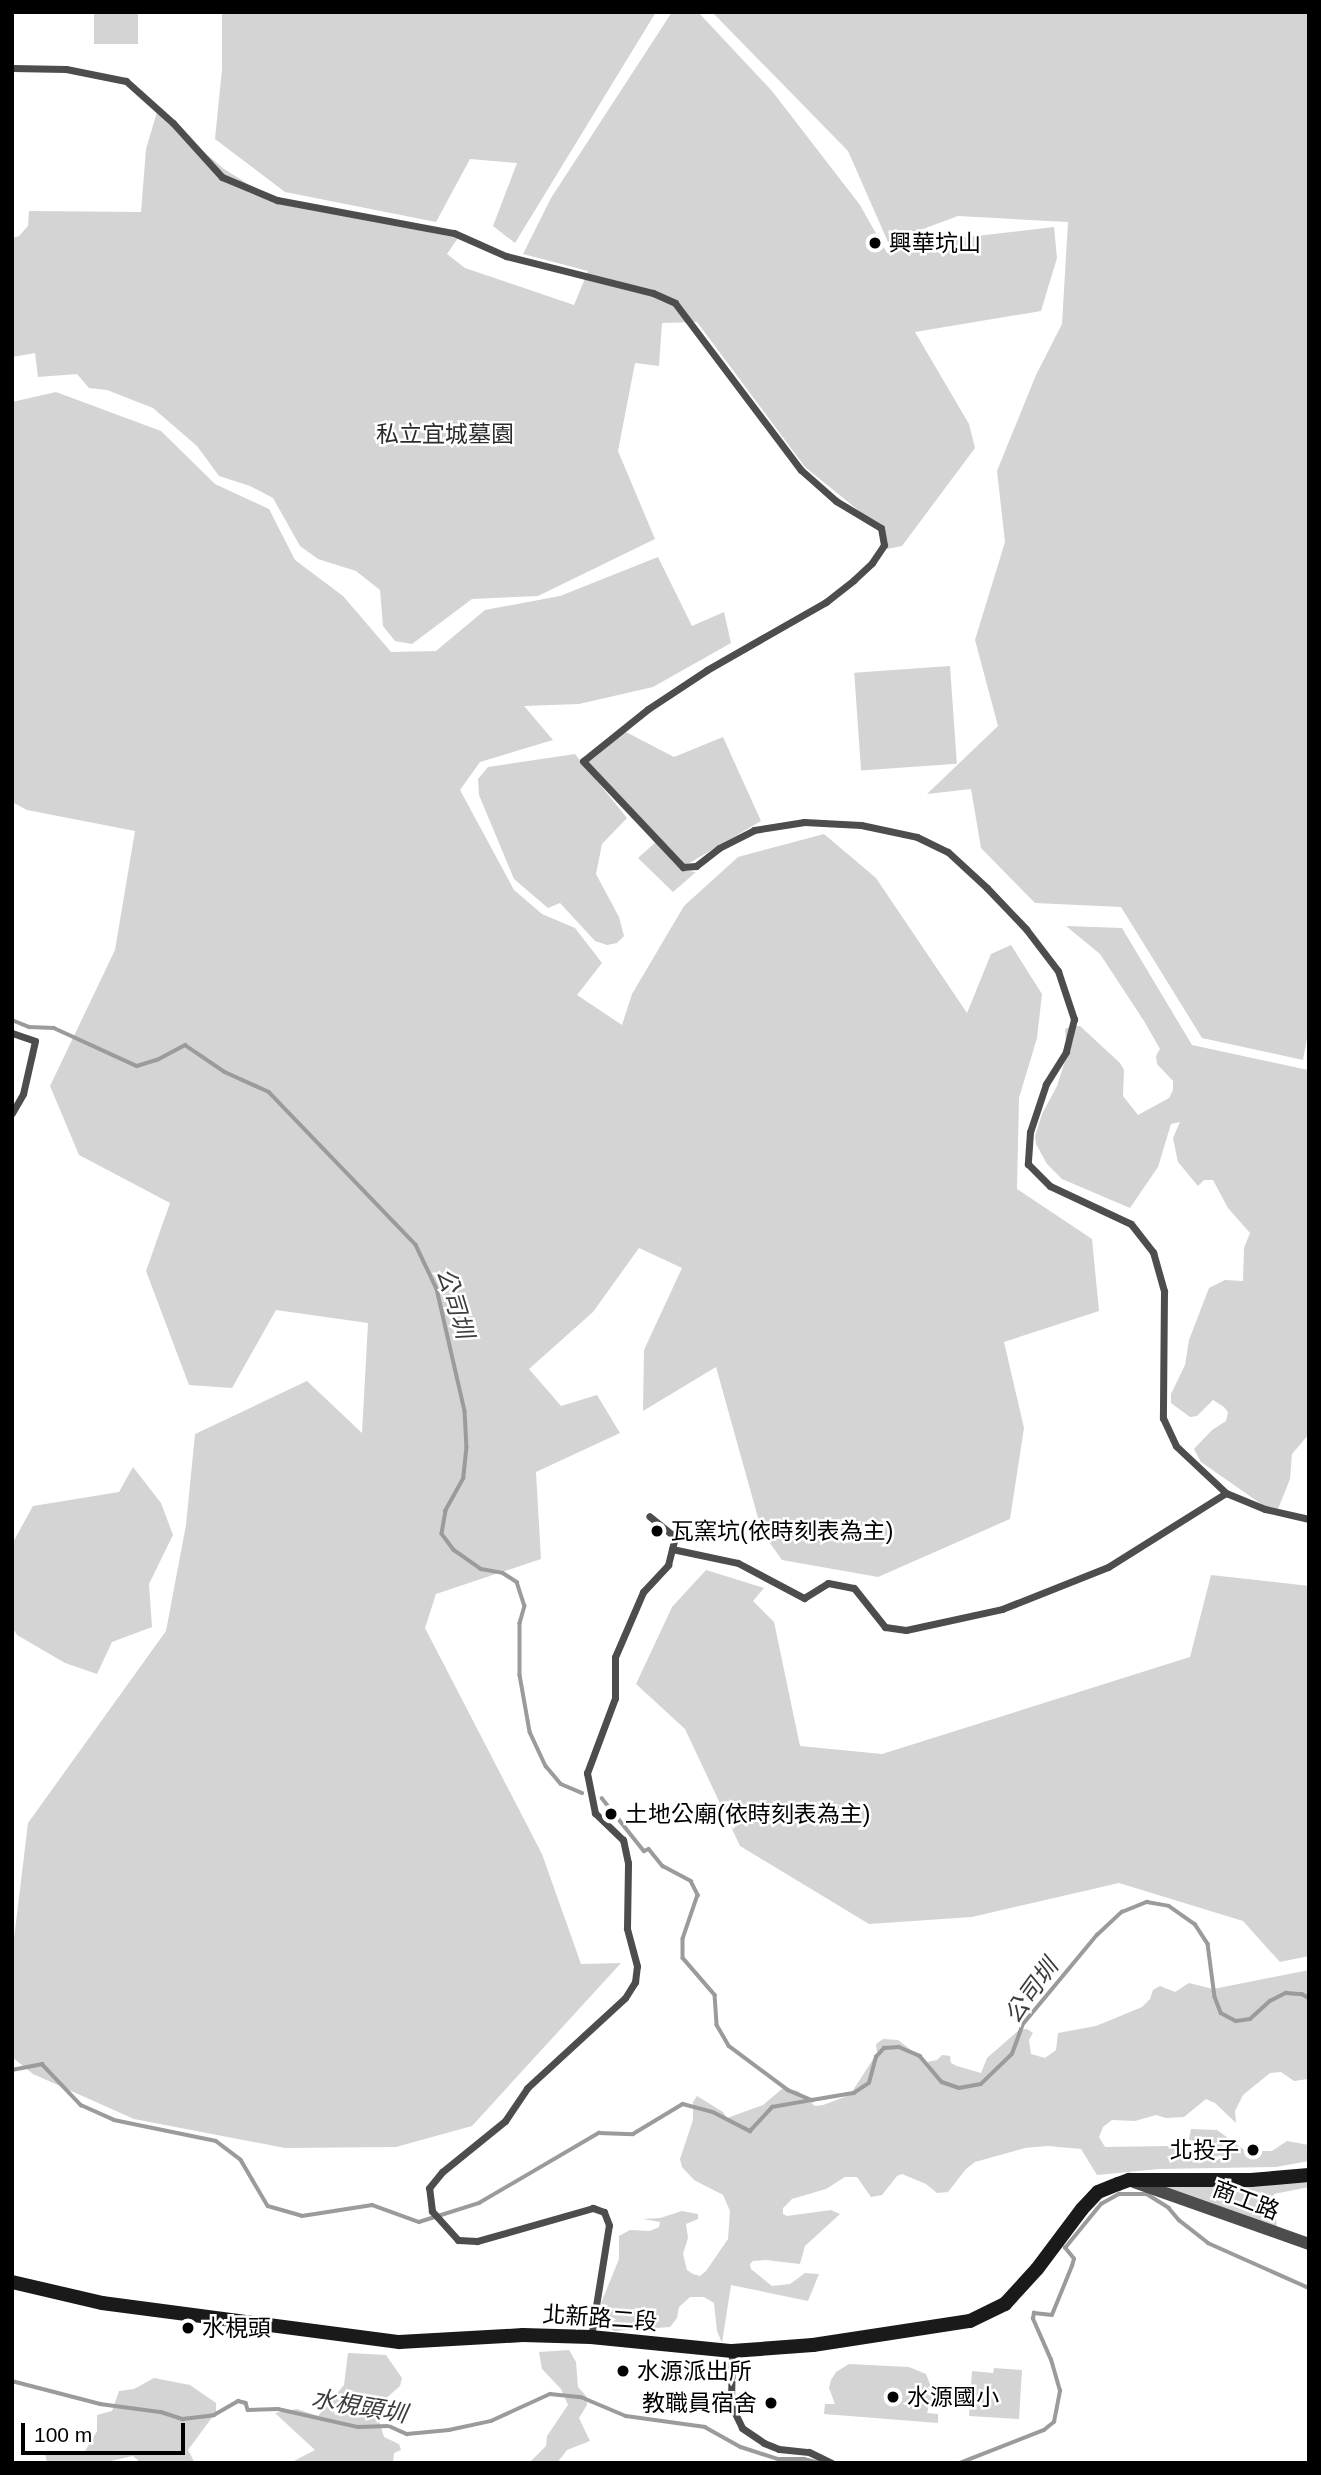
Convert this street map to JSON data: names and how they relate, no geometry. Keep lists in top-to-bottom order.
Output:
{
  "streets": {
    "main road": ["北新路二段"],
    "street": ["商工路"]
  },
  "crossings": [
    ["商工路", "北新路二段"]
  ],
  "water": ["公司圳", "水梘頭圳"],
  "parks": ["私立宜城墓園"],
  "places": [
    "興華坑山",
    "瓦窯坑(依時刻表為主)",
    "土地公廟(依時刻表為主)",
    "北投子",
    "水梘頭",
    "水源派出所",
    "水源國小",
    "教職員宿舍"
  ],
  "scale_bar": "100 m"
}
